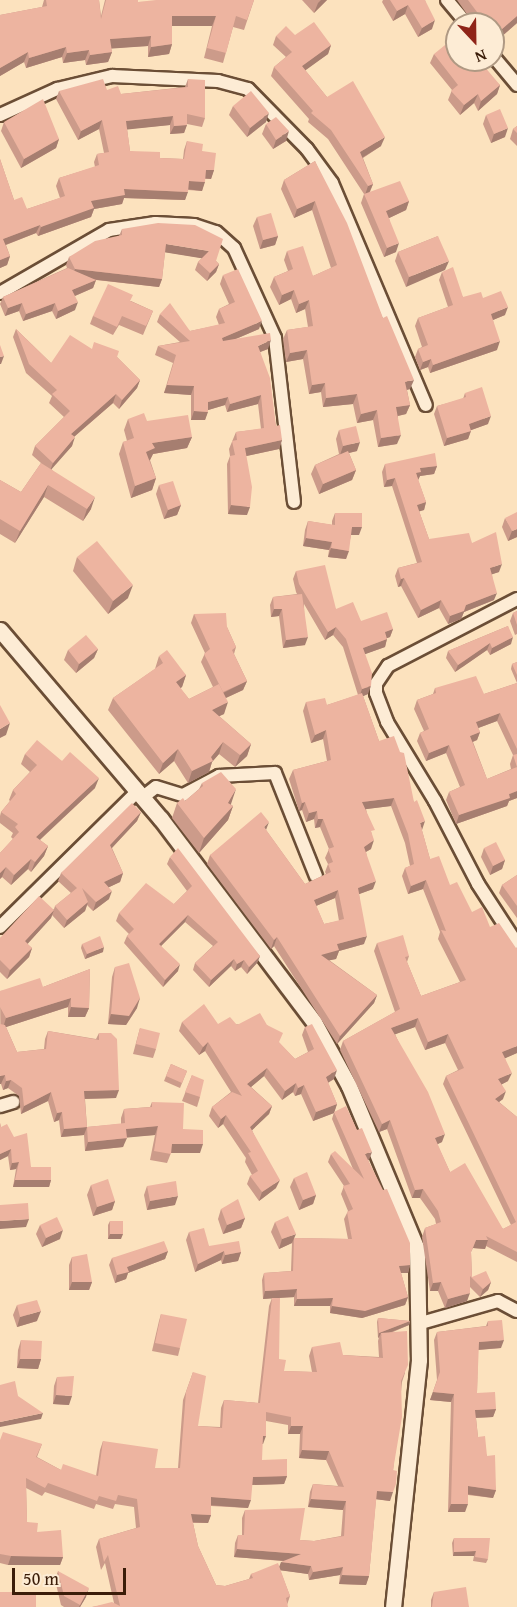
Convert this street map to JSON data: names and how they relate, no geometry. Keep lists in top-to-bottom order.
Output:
{
  "scale_bar": "50 m",
  "north": "bottom"
}
